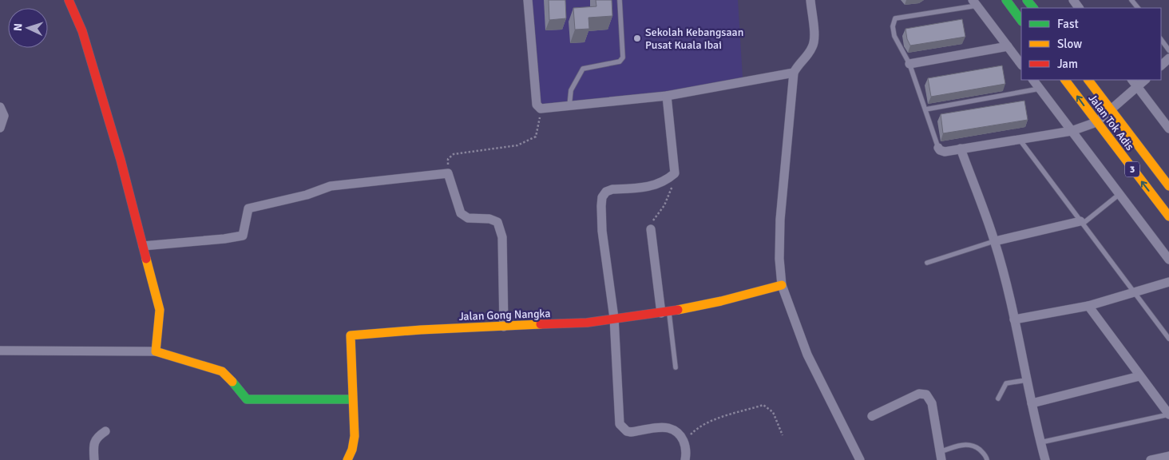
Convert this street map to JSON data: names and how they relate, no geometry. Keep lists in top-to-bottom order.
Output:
{
  "streets": {
    "street": ["Jalan Tok Adis", "3", "Jalan Gong Nangka"]
  },
  "places": ["Sekolah Kebangsaan Pusat Kuala Ibai"],
  "legend": ["Fast", "Slow", "Jam"],
  "north": "left"
}
